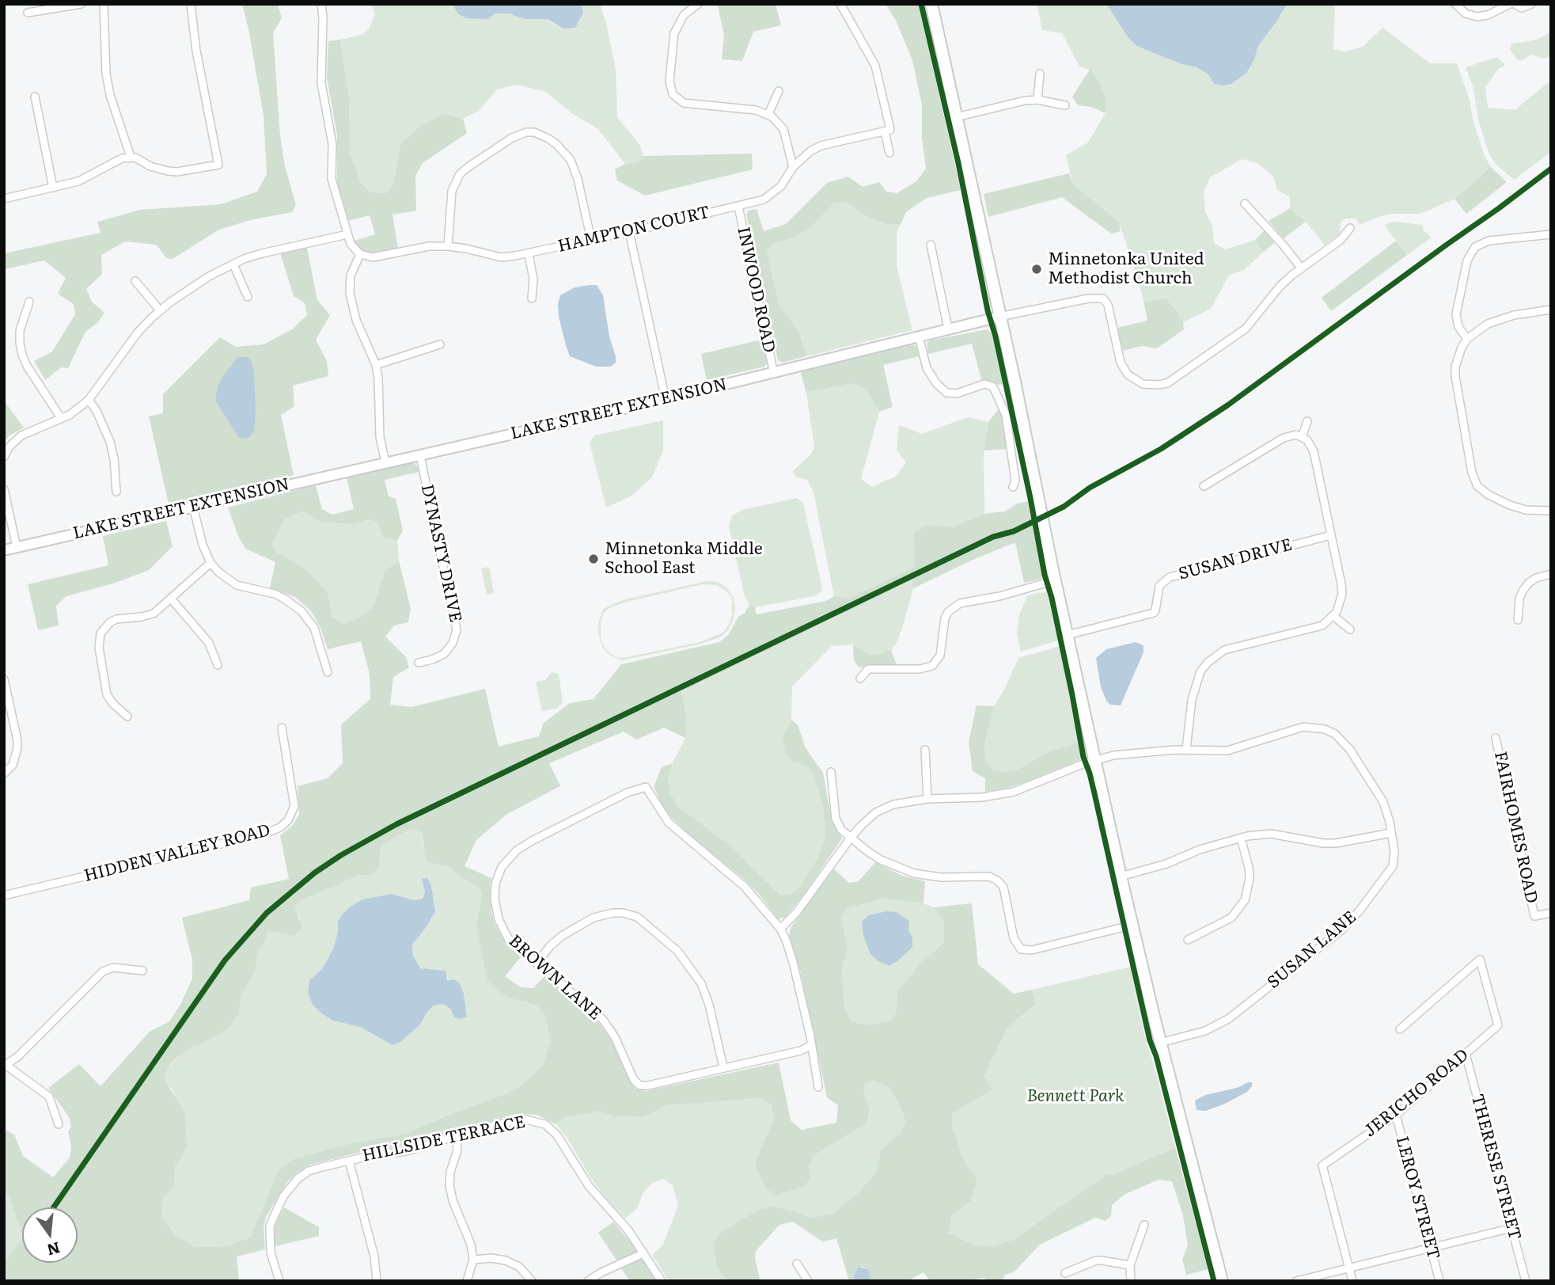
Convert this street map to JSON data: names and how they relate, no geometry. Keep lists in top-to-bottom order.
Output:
{
  "streets": {
    "street": [
      "HAMPTON COURT",
      "INWOOD ROAD",
      "LAKE STREET EXTENSION",
      "DYNASTY DRIVE",
      "SUSAN DRIVE",
      "FAIRHOMES ROAD",
      "HIDDEN VALLEY ROAD",
      "SUSAN LANE",
      "BROWN LANE",
      "JERICHO ROAD",
      "HILLSIDE TERRACE",
      "THERESE STREET",
      "LEROY STREET"
    ]
  },
  "crossings": [
    ["HAMPTON COURT", "INWOOD ROAD"],
    ["INWOOD ROAD", "LAKE STREET EXTENSION"],
    ["LAKE STREET EXTENSION", "DYNASTY DRIVE"],
    ["SUSAN LANE", "BROWN LANE"],
    ["JERICHO ROAD", "THERESE STREET"],
    ["JERICHO ROAD", "LEROY STREET"]
  ],
  "parks": ["Bennett Park"],
  "places": ["Minnetonka United Methodist Church", "Minnetonka Middle School East"],
  "north": "bottom"
}
